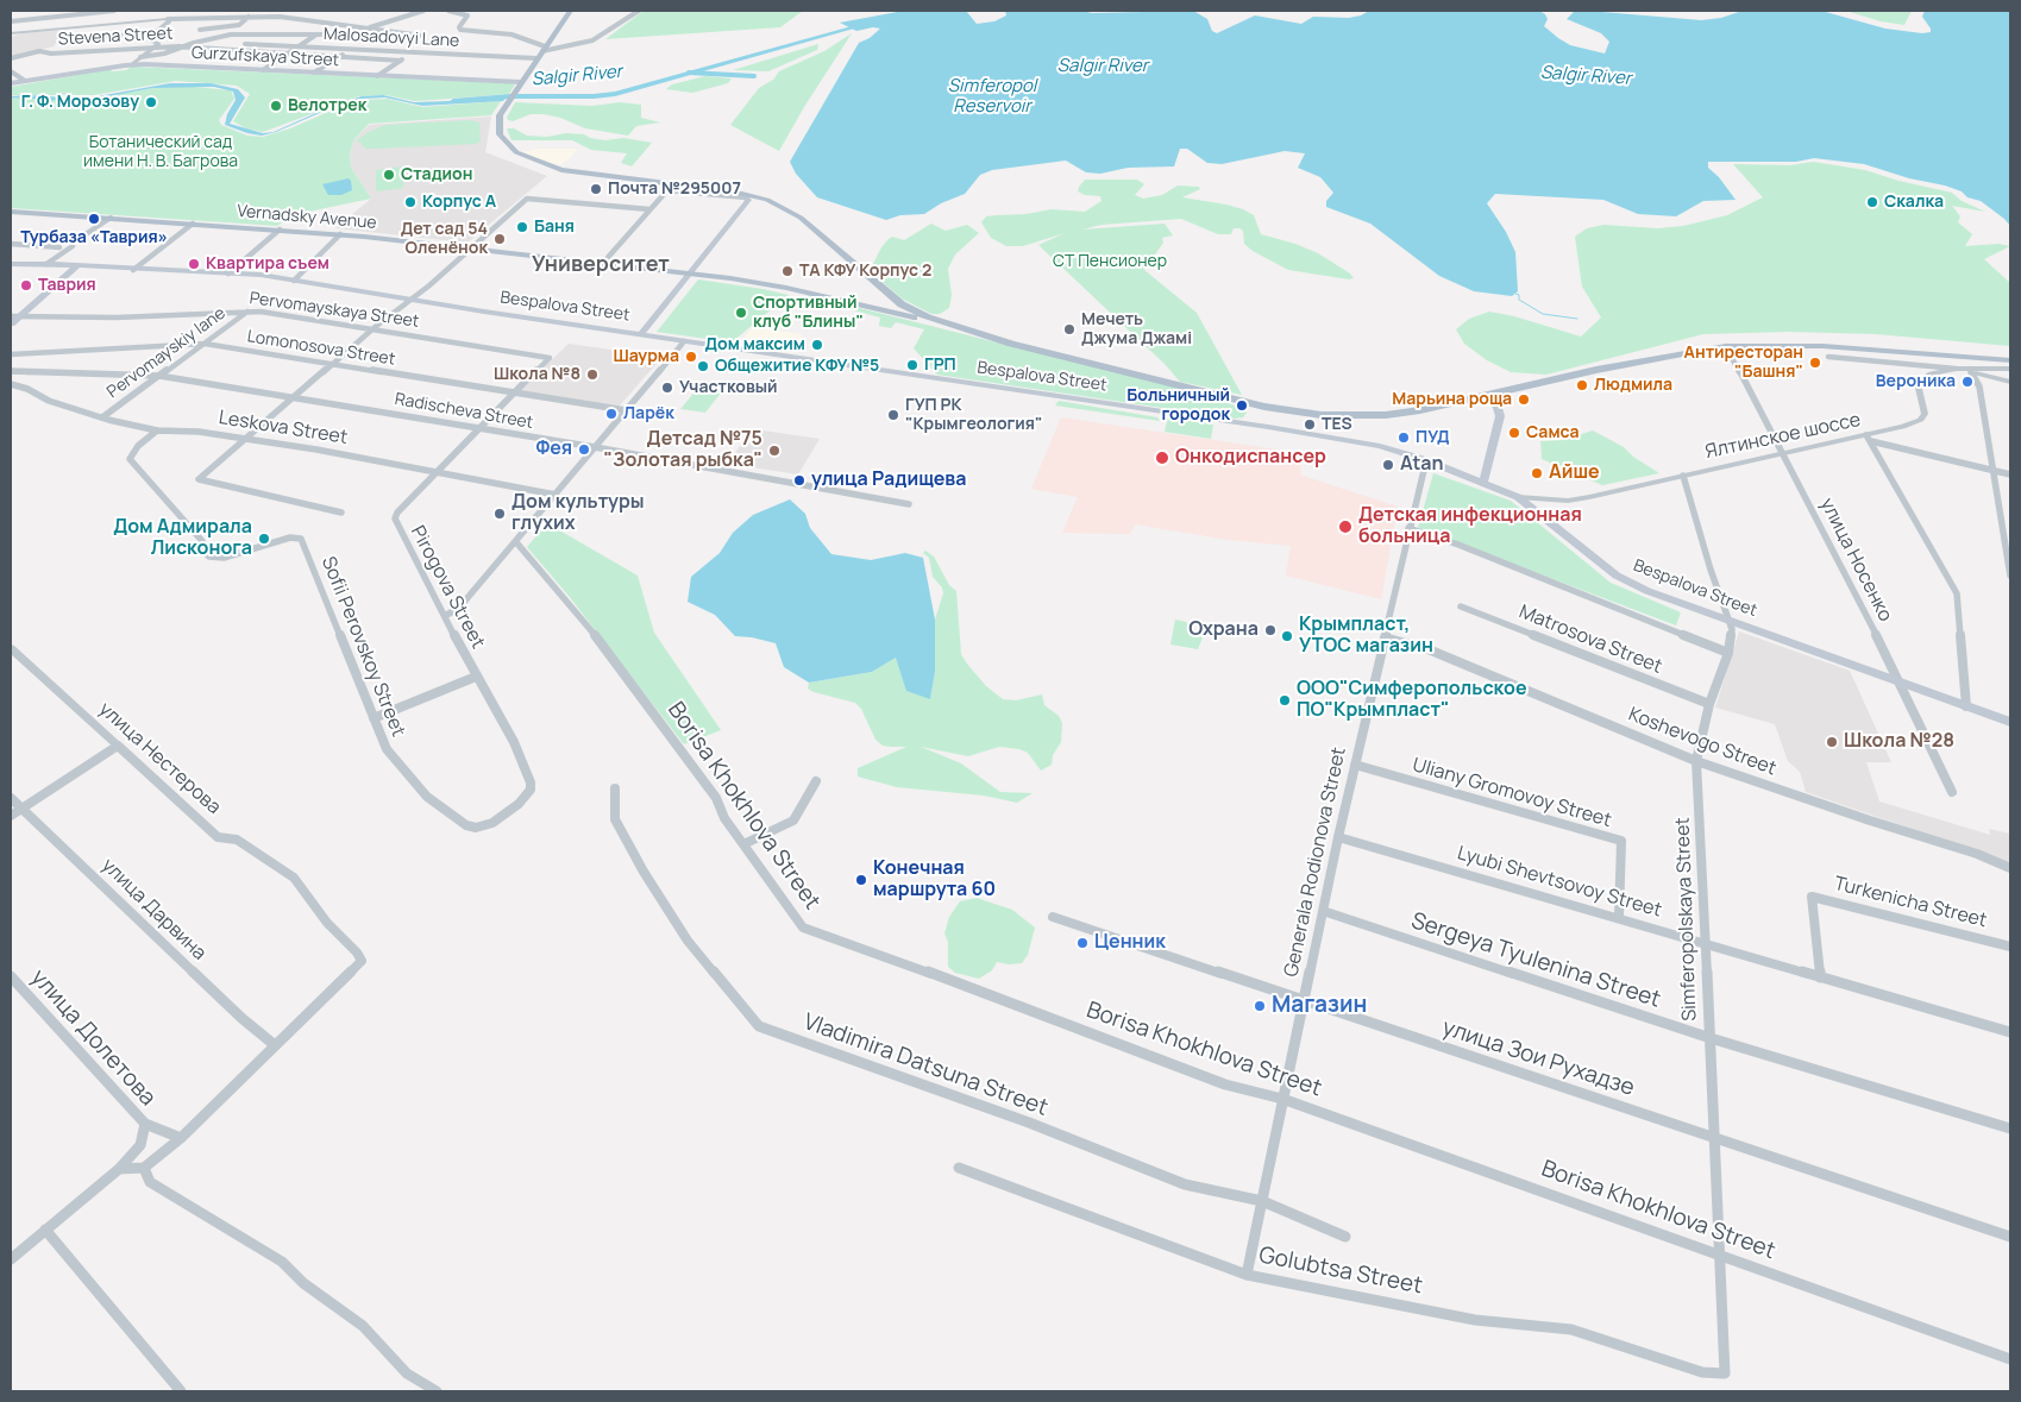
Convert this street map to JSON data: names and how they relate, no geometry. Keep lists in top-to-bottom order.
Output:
{
  "streets": {
    "main road": ["Gurzufskaya Street", "Vernadsky Avenue", "Bespalova Street"],
    "street": [
      "Stevena Street",
      "Malosadovyi Lane",
      "Pervomayskaya Street",
      "Lomonosova Street",
      "Pervomayskiy lane",
      "Radischeva Street",
      "Leskova Street",
      "Ялтинское шоссе",
      "улица Носенко",
      "Pirogova Street",
      "Matrosova Street",
      "Sofii Perovskoy Street",
      "Koshevogo Street",
      "улица Нестерова",
      "Uliany Gromovoy Street",
      "Borisa Khokhlova Street",
      "Generala Rodionova Street",
      "Lyubi Shevtsovoy Street",
      "Turkenicha Street",
      "улица Дарвина",
      "Simferopolskaya Street",
      "Sergeya Tyulenina Street",
      "улица Долетова",
      "улица Зои Рухадзе",
      "Vladimira Datsuna Street",
      "Golubtsa Street"
    ]
  },
  "crossings": [
    ["Bespalova Street", "Ялтинское шоссе"],
    ["Bespalova Street", "улица Носенко"],
    ["Bespalova Street", "Generala Rodionova Street"],
    ["Bespalova Street", "Simferopolskaya Street"],
    ["Pervomayskaya Street", "Pervomayskiy lane"],
    ["Pervomayskaya Street", "Pirogova Street"],
    ["Lomonosova Street", "Pervomayskiy lane"],
    ["Lomonosova Street", "Pirogova Street"],
    ["Pervomayskiy lane", "Radischeva Street"],
    ["Pervomayskiy lane", "Leskova Street"],
    ["Radischeva Street", "Pirogova Street"],
    ["Leskova Street", "Pirogova Street"],
    ["Leskova Street", "Sofii Perovskoy Street"],
    ["Ялтинское шоссе", "улица Носенко"],
    ["Ялтинское шоссе", "Simferopolskaya Street"],
    ["Pirogova Street", "Sofii Perovskoy Street"],
    ["Matrosova Street", "Simferopolskaya Street"],
    ["Koshevogo Street", "Generala Rodionova Street"],
    ["Koshevogo Street", "Simferopolskaya Street"],
    ["улица Нестерова", "улица Дарвина"],
    ["Uliany Gromovoy Street", "Generala Rodionova Street"],
    ["Uliany Gromovoy Street", "Lyubi Shevtsovoy Street"],
    ["Borisa Khokhlova Street", "Generala Rodionova Street"],
    ["Borisa Khokhlova Street", "Simferopolskaya Street"],
    ["Generala Rodionova Street", "Lyubi Shevtsovoy Street"],
    ["Generala Rodionova Street", "Sergeya Tyulenina Street"],
    ["Generala Rodionova Street", "улица Зои Рухадзе"],
    ["Generala Rodionova Street", "Vladimira Datsuna Street"],
    ["Generala Rodionova Street", "Golubtsa Street"],
    ["Lyubi Shevtsovoy Street", "Turkenicha Street"],
    ["Lyubi Shevtsovoy Street", "Simferopolskaya Street"],
    ["Simferopolskaya Street", "Sergeya Tyulenina Street"],
    ["Simferopolskaya Street", "улица Зои Рухадзе"],
    ["Simferopolskaya Street", "Golubtsa Street"]
  ],
  "districts": ["Университет"],
  "water": ["Salgir River", "Simferopol Reservoir"],
  "parks": ["Ботанический сад имени Н. В. Багрова", "СТ Пенсионер"],
  "places": [
    "Г. Ф. Морозову",
    "Велотрек",
    "Стадион",
    "Почта №295007",
    "Корпус А",
    "Скалка",
    "Турбаза «Таврия»",
    "Баня",
    "Дет сад 54 Оленёнок",
    "Квартира съем",
    "ТА КФУ Корпус 2",
    "Таврия",
    "Спортивный клуб \"Блины\"",
    "Мечеть Джума Джамі",
    "Дом максим",
    "Шаурма",
    "Антиресторан \"Башня\"",
    "ГРП",
    "Общежитие КФУ №5",
    "Школа №8",
    "Вероника",
    "Людмила",
    "Участковый",
    "Марьина роща",
    "Больничный городок",
    "Ларёк",
    "ГУП РК \"Крымгеология\"",
    "TES",
    "Самса",
    "ПУД",
    "Фея",
    "Детсад №75 \"Золотая рыбка\"",
    "Онкодиспансер",
    "Atan",
    "Айше",
    "улица Радищева",
    "Дом культуры глухих",
    "Детская инфекционная больница",
    "Дом Адмирала Лисконога",
    "Охрана",
    "Крымпласт, УТОС магазин",
    "ООО\"Симферопольское ПО\"Крымпласт\"",
    "Школа №28",
    "Конечная маршрута 60",
    "Ценник",
    "Магазин"
  ]
}
